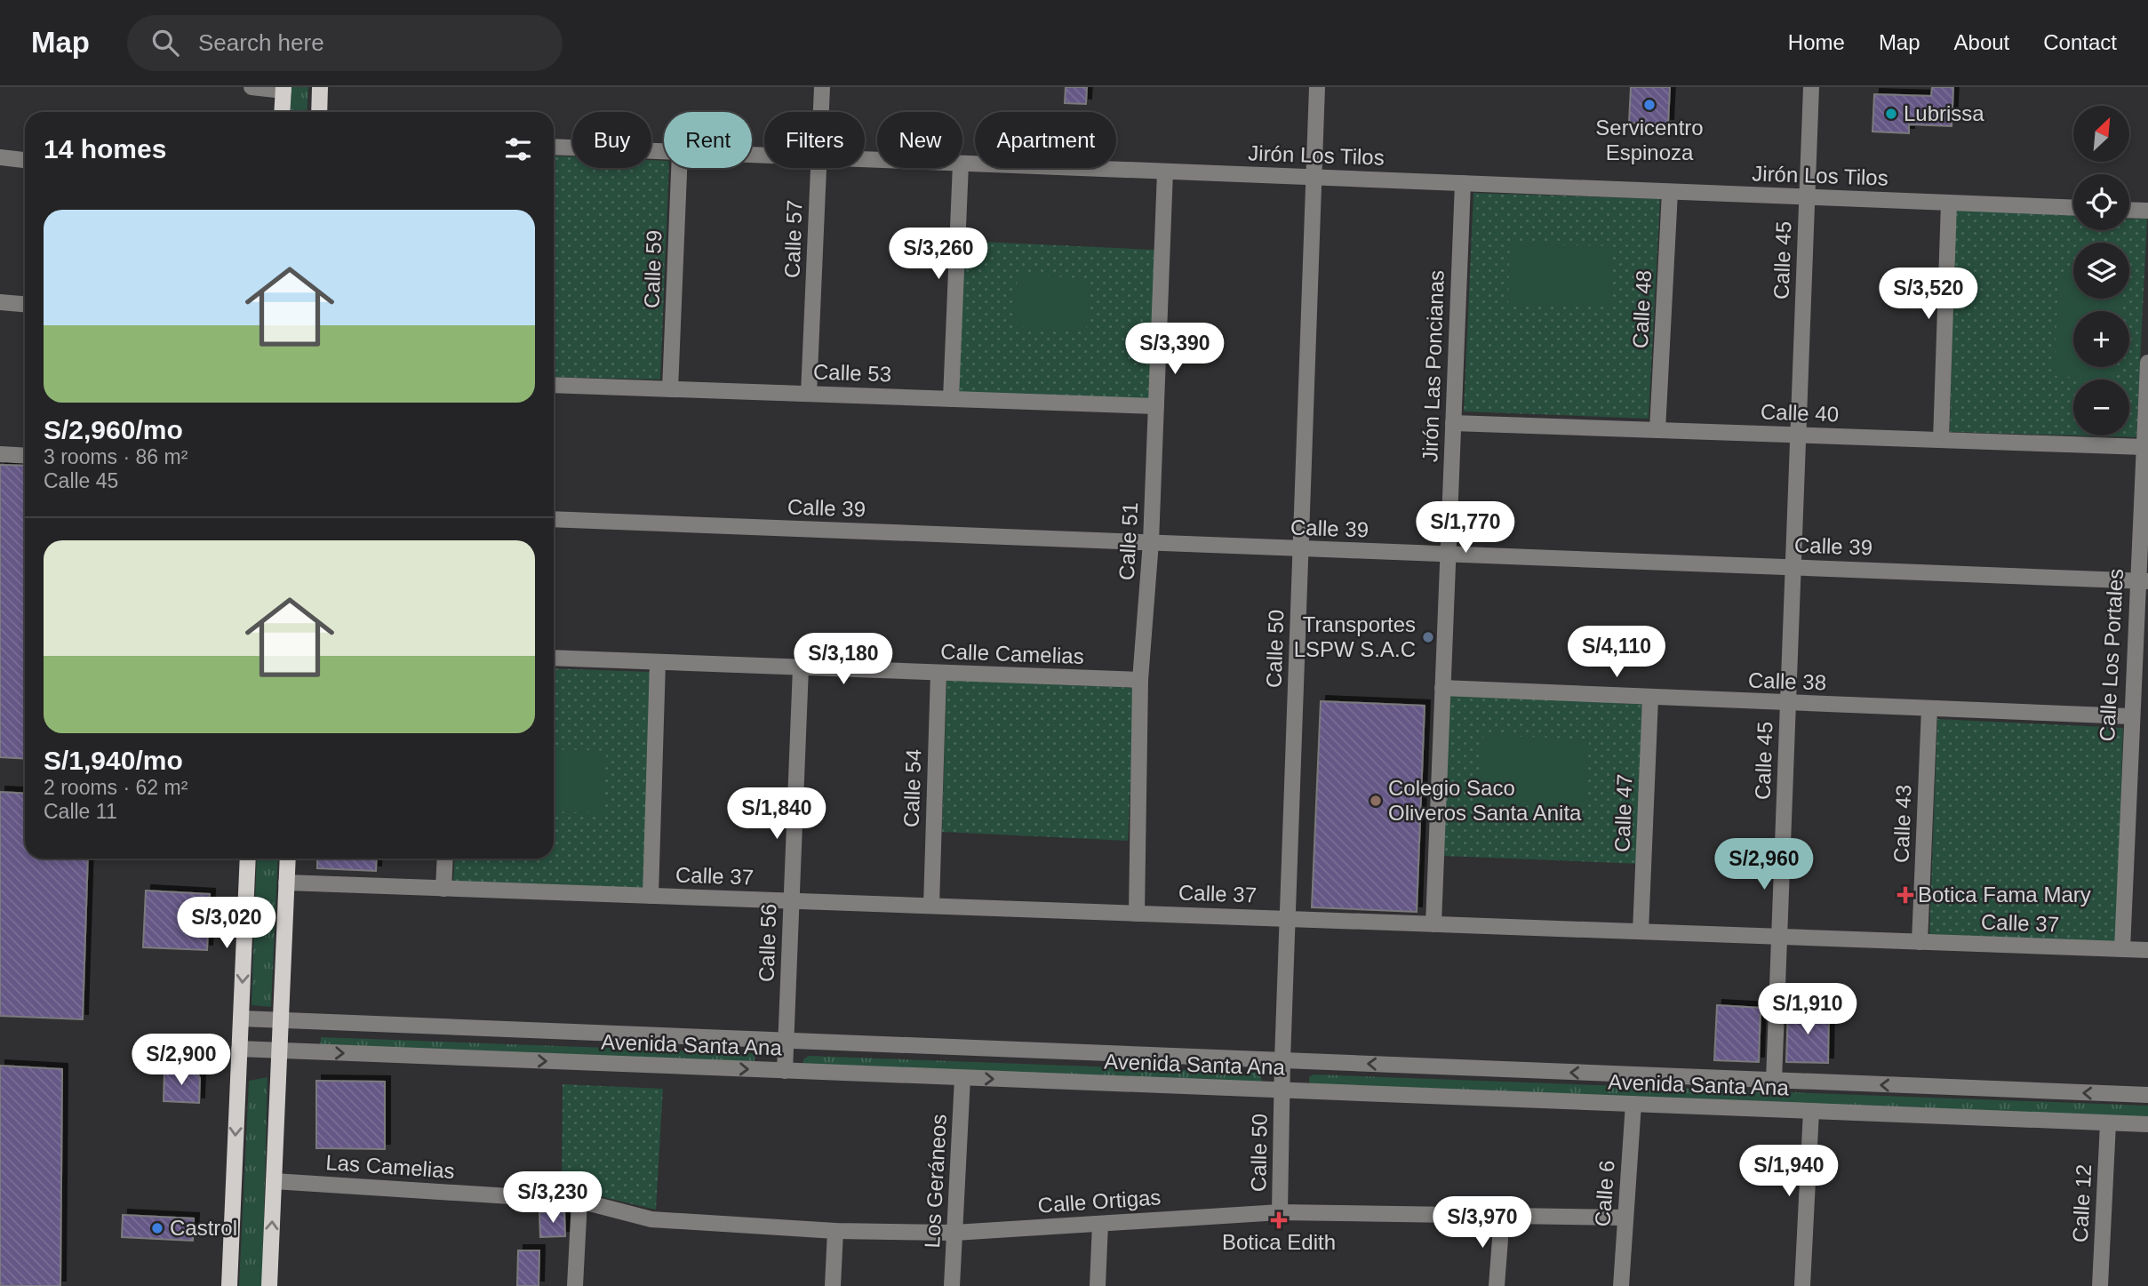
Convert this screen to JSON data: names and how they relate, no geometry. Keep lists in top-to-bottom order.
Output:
{
  "streets": {
    "street": [
      "Jirón Los Tilos",
      "Calle 57",
      "Calle 45",
      "Calle 59",
      "Calle 48",
      "Jirón Las Poncianas",
      "Calle 53",
      "Calle 40",
      "Calle 39",
      "Calle 51",
      "Calle 50",
      "Calle Camelias",
      "Calle Los Portales",
      "Calle 38",
      "Calle 54",
      "Calle 47",
      "Calle 43",
      "Calle 37",
      "Calle 56",
      "Avenida Santa Ana",
      "Las Camelias",
      "Los Geráneos",
      "Calle 6",
      "Calle Ortigas",
      "Calle 12"
    ]
  },
  "crossings": [
    ["Jirón Los Tilos", "Calle 45"],
    ["Jirón Los Tilos", "Calle 48"],
    ["Jirón Los Tilos", "Jirón Las Poncianas"],
    ["Jirón Los Tilos", "Calle 51"],
    ["Jirón Los Tilos", "Calle 50"],
    ["Calle 57", "Calle 53"],
    ["Calle 45", "Calle 40"],
    ["Calle 45", "Calle 39"],
    ["Calle 45", "Calle 38"],
    ["Calle 45", "Calle 37"],
    ["Calle 45", "Avenida Santa Ana"],
    ["Calle 59", "Calle 53"],
    ["Calle 48", "Calle 40"],
    ["Jirón Las Poncianas", "Calle 40"],
    ["Jirón Las Poncianas", "Calle 39"],
    ["Jirón Las Poncianas", "Calle 38"],
    ["Jirón Las Poncianas", "Calle 37"],
    ["Calle 53", "Calle 51"],
    ["Calle 40", "Calle Los Portales"],
    ["Calle 39", "Calle 51"],
    ["Calle 39", "Calle 50"],
    ["Calle 39", "Calle Los Portales"],
    ["Calle 51", "Calle Camelias"],
    ["Calle 51", "Calle 37"],
    ["Calle 50", "Calle 37"],
    ["Calle 50", "Avenida Santa Ana"],
    ["Calle 50", "Calle Ortigas"],
    ["Calle Camelias", "Calle 54"],
    ["Calle Camelias", "Calle 56"],
    ["Calle Los Portales", "Calle 38"],
    ["Calle Los Portales", "Calle 37"],
    ["Calle 38", "Calle 47"],
    ["Calle 38", "Calle 43"],
    ["Calle 54", "Calle 37"],
    ["Calle 47", "Calle 37"],
    ["Calle 43", "Calle 37"],
    ["Calle 37", "Calle 56"],
    ["Calle 56", "Avenida Santa Ana"],
    ["Avenida Santa Ana", "Los Geráneos"],
    ["Avenida Santa Ana", "Calle 6"],
    ["Avenida Santa Ana", "Calle 12"],
    ["Las Camelias", "Calle Ortigas"],
    ["Los Geráneos", "Calle Ortigas"],
    ["Calle 6", "Calle Ortigas"]
  ],
  "places": {
    "other": [
      "Servicentro Espinoza",
      "Lubrissa",
      "Transportes LSPW S.A.C",
      "Colegio Saco Oliveros Santa Anita",
      "Castrol"
    ],
    "health": ["Botica Fama Mary", "Botica Edith"]
  },
  "north": "top right",
  "page": {
    "header": "Map",
    "search": "Search here",
    "nav": [
      "Home",
      "Map",
      "About",
      "Contact"
    ],
    "map_buttons": ["+", "−"],
    "chip": [
      "Buy",
      "Rent",
      "Filters",
      "New",
      "Apartment"
    ],
    "heading": "14 homes",
    "list": [
      {
        "name": "S/2,960/mo",
        "note": "3 rooms · 86 m² · Calle 45"
      },
      {
        "name": "S/1,940/mo",
        "note": "2 rooms · 62 m² · Calle 11"
      }
    ],
    "price": [
      "S/3,260",
      "S/3,520",
      "S/3,390",
      "S/1,770",
      "S/4,110",
      "S/3,180",
      "S/1,840",
      "S/2,960",
      "S/3,020",
      "S/1,910",
      "S/2,900",
      "S/1,940",
      "S/3,230",
      "S/3,970"
    ]
  }
}
